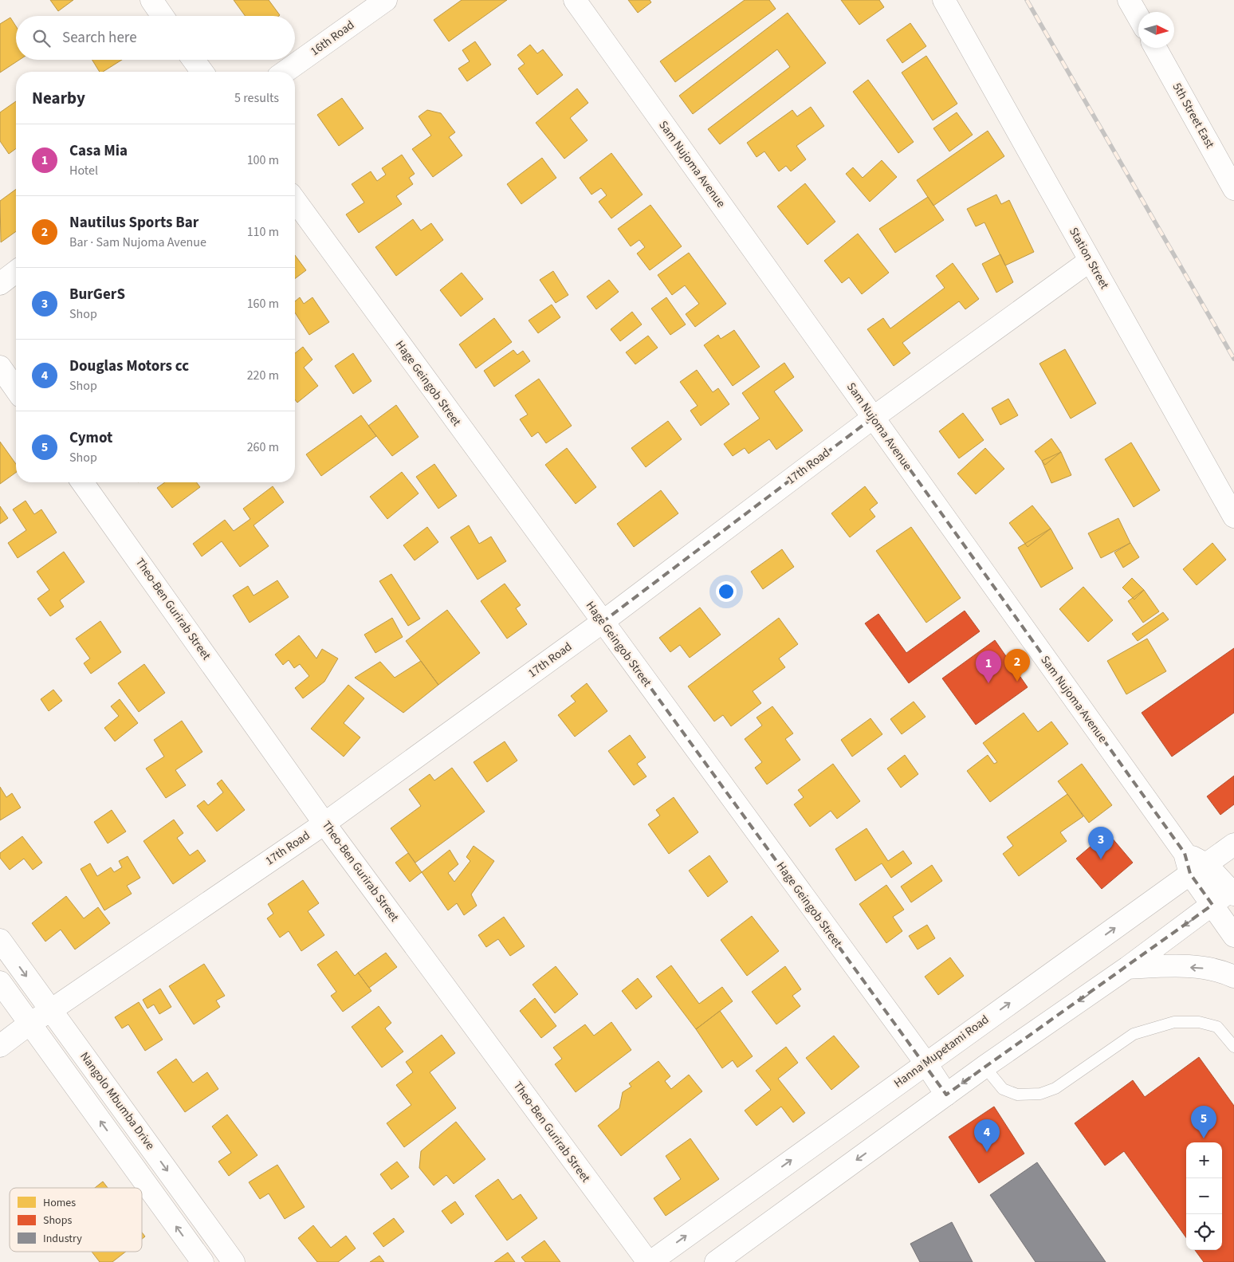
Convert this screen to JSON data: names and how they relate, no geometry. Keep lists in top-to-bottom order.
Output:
{
  "streets": {
    "street": [
      "16th Road",
      "5th Street East",
      "Sam Nujoma Avenue",
      "Station Street",
      "Hage Geingob Street",
      "17th Road",
      "Theo-Ben Gurirab Street",
      "Hanna Mupetami Road",
      "Nangolo Mbumba Drive"
    ]
  },
  "crossings": [
    ["Sam Nujoma Avenue", "17th Road"],
    ["Sam Nujoma Avenue", "Hanna Mupetami Road"],
    ["Station Street", "17th Road"],
    ["Hage Geingob Street", "17th Road"],
    ["Hage Geingob Street", "Hanna Mupetami Road"],
    ["17th Road", "Theo-Ben Gurirab Street"],
    ["17th Road", "Nangolo Mbumba Drive"],
    ["Theo-Ben Gurirab Street", "Hanna Mupetami Road"]
  ],
  "legend": ["Homes", "Shops", "Industry"],
  "north": "right",
  "page": {
    "search": "Search here",
    "heading": ["Nearby", "5 results"],
    "list": [
      {
        "mark": "1",
        "name": "Casa Mia",
        "note": "Hotel",
        "value": "100 m"
      },
      {
        "mark": "2",
        "name": "Nautilus Sports Bar",
        "note": "Bar · Sam Nujoma Avenue",
        "value": "110 m"
      },
      {
        "mark": "3",
        "name": "BurGerS",
        "note": "Shop",
        "value": "160 m"
      },
      {
        "mark": "4",
        "name": "Douglas Motors cc",
        "note": "Shop",
        "value": "220 m"
      },
      {
        "mark": "5",
        "name": "Cymot",
        "note": "Shop",
        "value": "260 m"
      }
    ],
    "pins": [
      "2",
      "1",
      "3",
      "5",
      "4"
    ],
    "map_buttons": ["+", "−"]
  }
}
